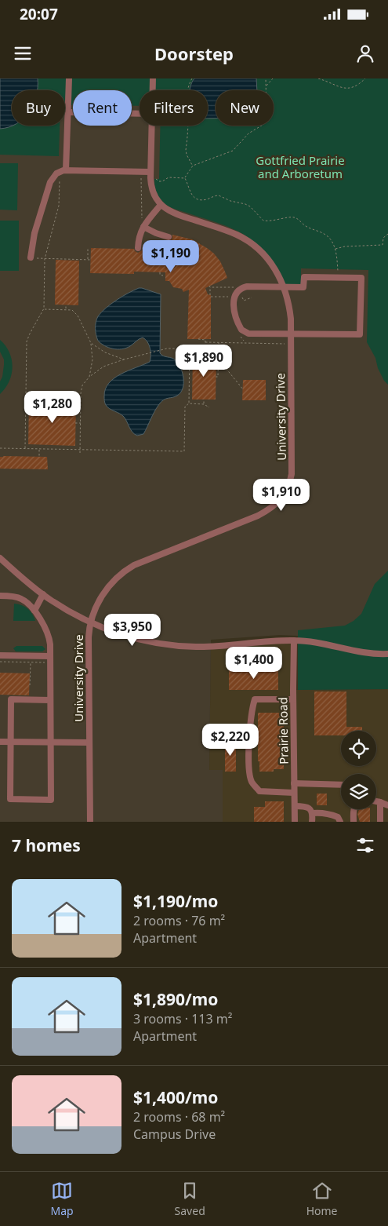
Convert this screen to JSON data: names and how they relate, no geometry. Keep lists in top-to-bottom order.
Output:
{
  "streets": {
    "street": ["University Drive", "Prairie Road"]
  },
  "parks": ["Gottfried Prairie and Arboretum"],
  "page": {
    "status": "20:07",
    "header": "Doorstep",
    "chip": [
      "Buy",
      "Rent",
      "Filters",
      "New"
    ],
    "price": [
      "$1,190",
      "$1,890",
      "$1,280",
      "$1,910",
      "$3,950",
      "$1,400",
      "$2,220"
    ],
    "heading": "7 homes",
    "list": [
      {
        "name": "$1,190/mo",
        "note": "2 rooms · 76 m² · Apartment"
      },
      {
        "name": "$1,890/mo",
        "note": "3 rooms · 113 m² · Apartment"
      },
      {
        "name": "$1,400/mo",
        "note": "2 rooms · 68 m² · Campus Drive"
      }
    ],
    "tabs": ["Map", "Saved", "Home"]
  }
}
